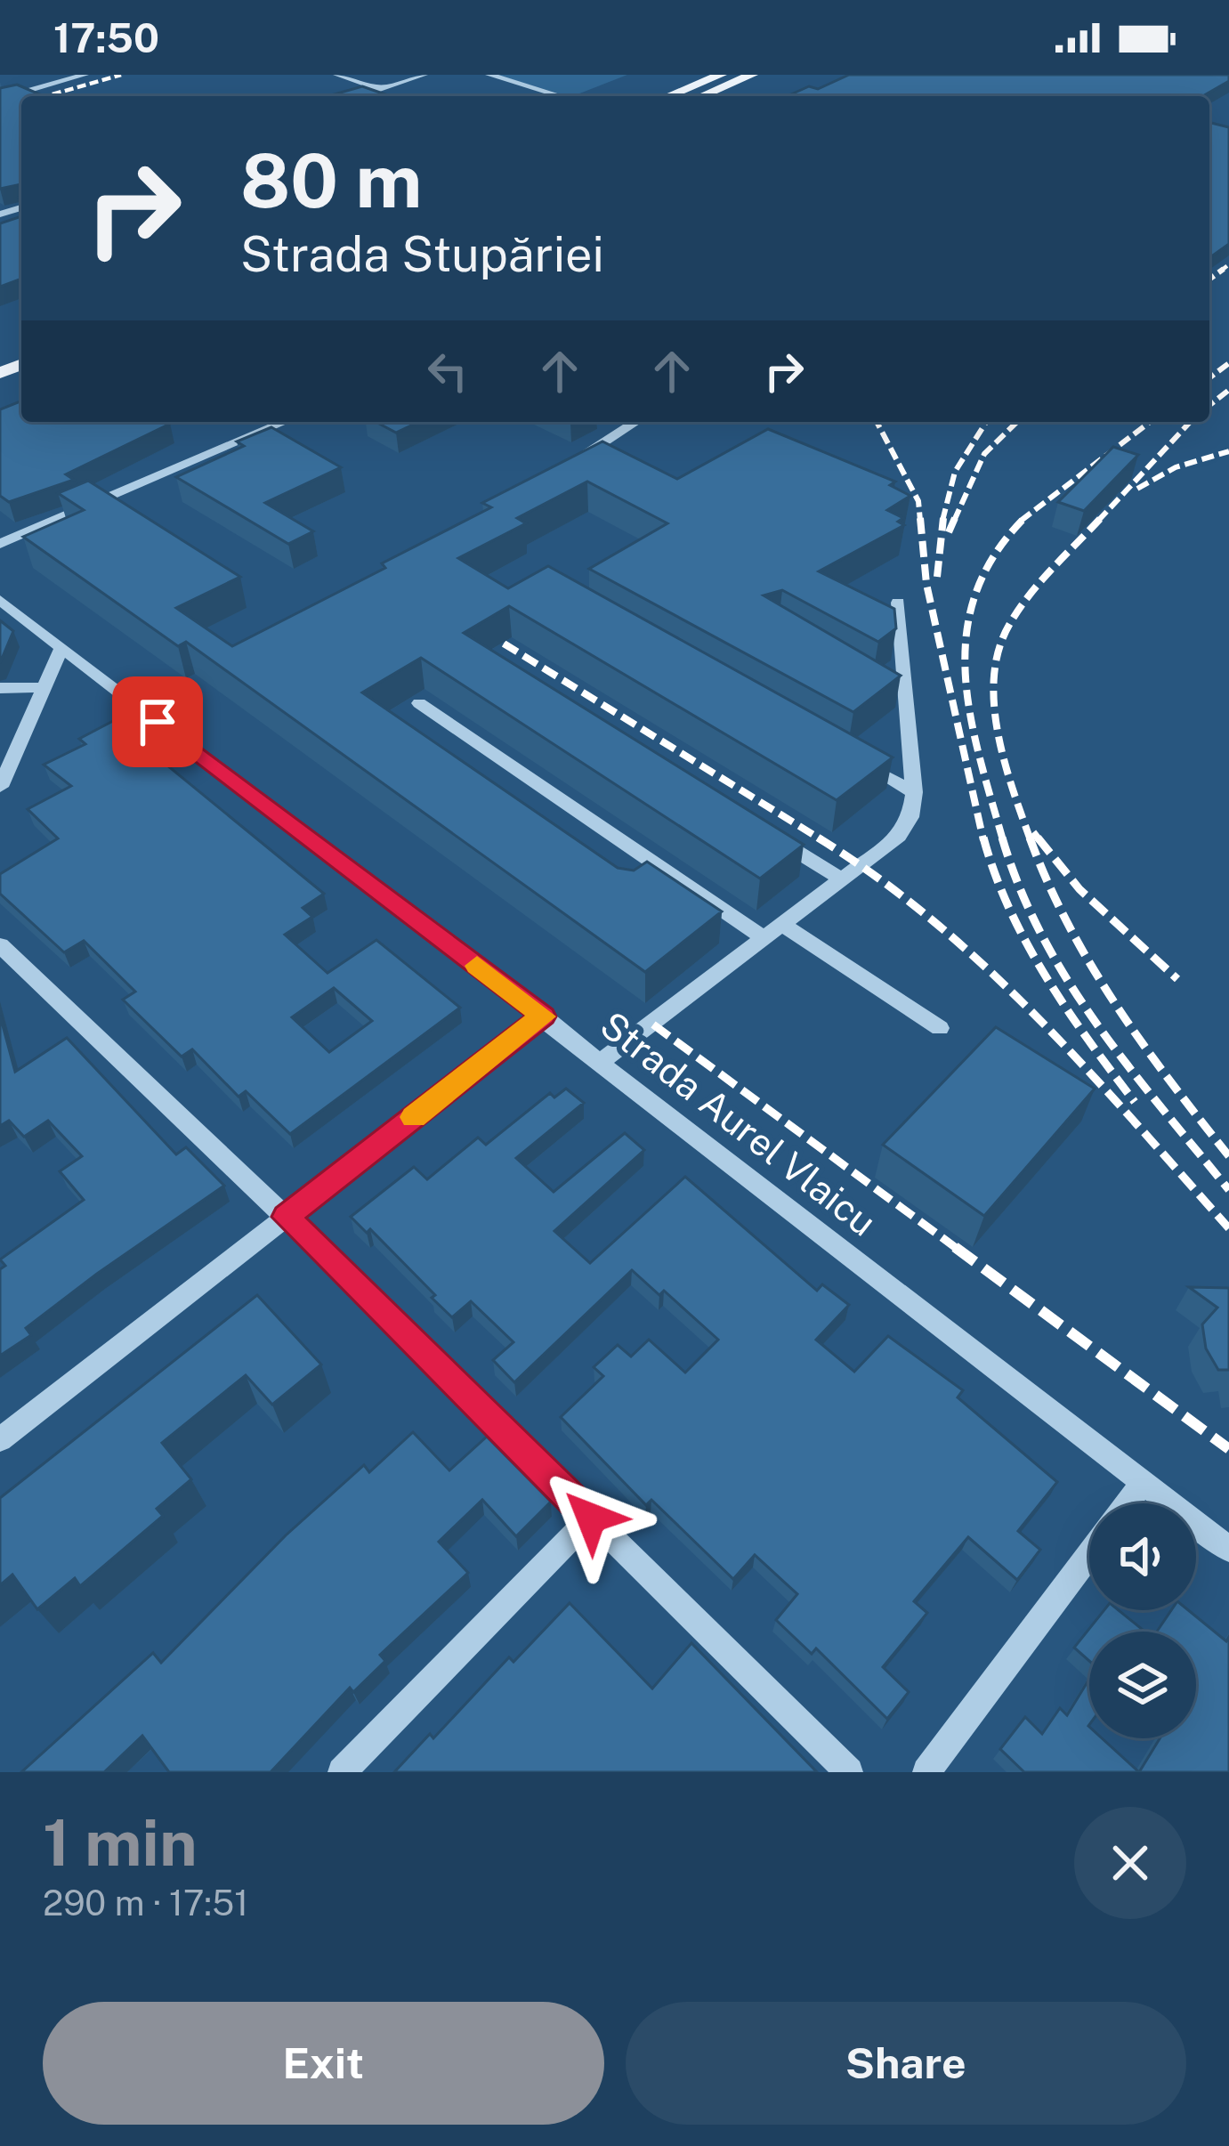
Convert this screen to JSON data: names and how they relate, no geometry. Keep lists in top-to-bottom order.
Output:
{
  "streets": {
    "street": ["Strada Aurel Vlaicu"]
  },
  "page": {
    "status": "17:50",
    "turn": ["80 m", "Strada Stupăriei"],
    "heading": ["1 min", "290 m · 17:51"],
    "buttons": ["Exit", "Share"]
  }
}
